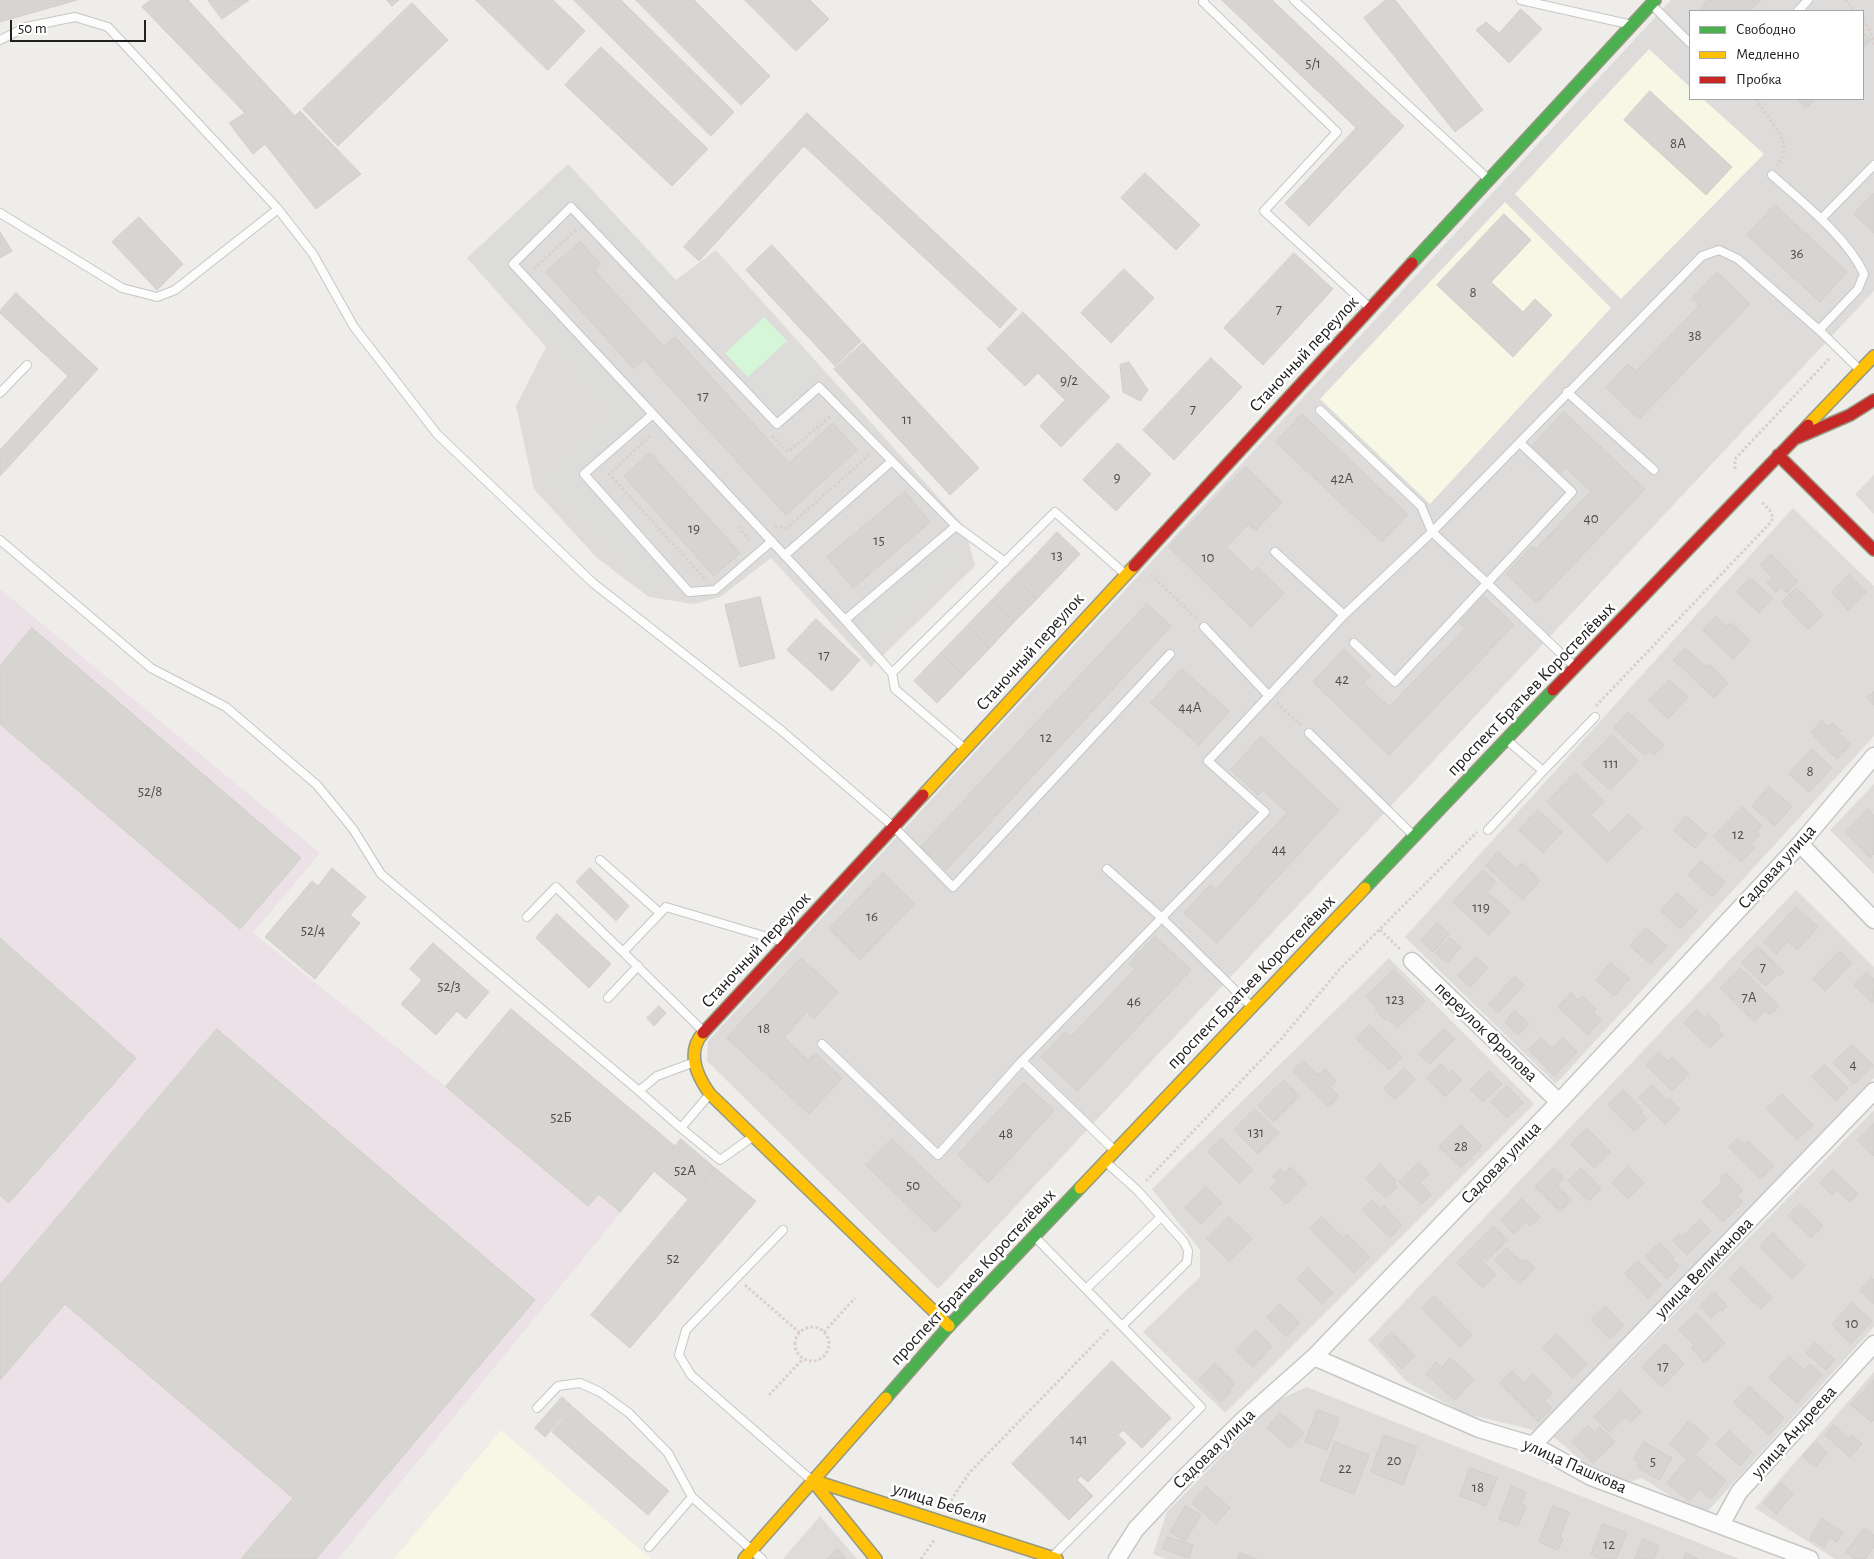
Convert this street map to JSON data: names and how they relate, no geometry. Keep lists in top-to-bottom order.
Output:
{
  "streets": {
    "main road": ["Станочный переулок", "проспект Братьев Коростелёвых", "улица Бебеля"],
    "street": [
      "Садовая улица",
      "переулок Фролова",
      "улица Великанова",
      "улица Андреева",
      "улица Пашкова"
    ]
  },
  "crossings": [
    ["проспект Братьев Коростелёвых", "улица Бебеля"],
    ["Садовая улица", "переулок Фролова"],
    ["Садовая улица", "улица Пашкова"],
    ["улица Великанова", "улица Пашкова"],
    ["улица Андреева", "улица Пашкова"]
  ],
  "house_numbers": [
    "5/1",
    "8А",
    "36",
    "8",
    "7",
    "38",
    "9/2",
    "17",
    "7",
    "11",
    "9",
    "42А",
    "40",
    "19",
    "15",
    "13",
    "10",
    "17",
    "42",
    "44А",
    "12",
    "111",
    "8",
    "52/8",
    "12",
    "44",
    "119",
    "16",
    "52/4",
    "7",
    "52/3",
    "7А",
    "123",
    "46",
    "18",
    "4",
    "52Б",
    "131",
    "48",
    "28",
    "52А",
    "50",
    "52",
    "10",
    "17",
    "141",
    "20",
    "5",
    "22",
    "18",
    "12"
  ],
  "legend": ["Свободно", "Медленно", "Пробка"],
  "scale_bar": "50 m"
}
